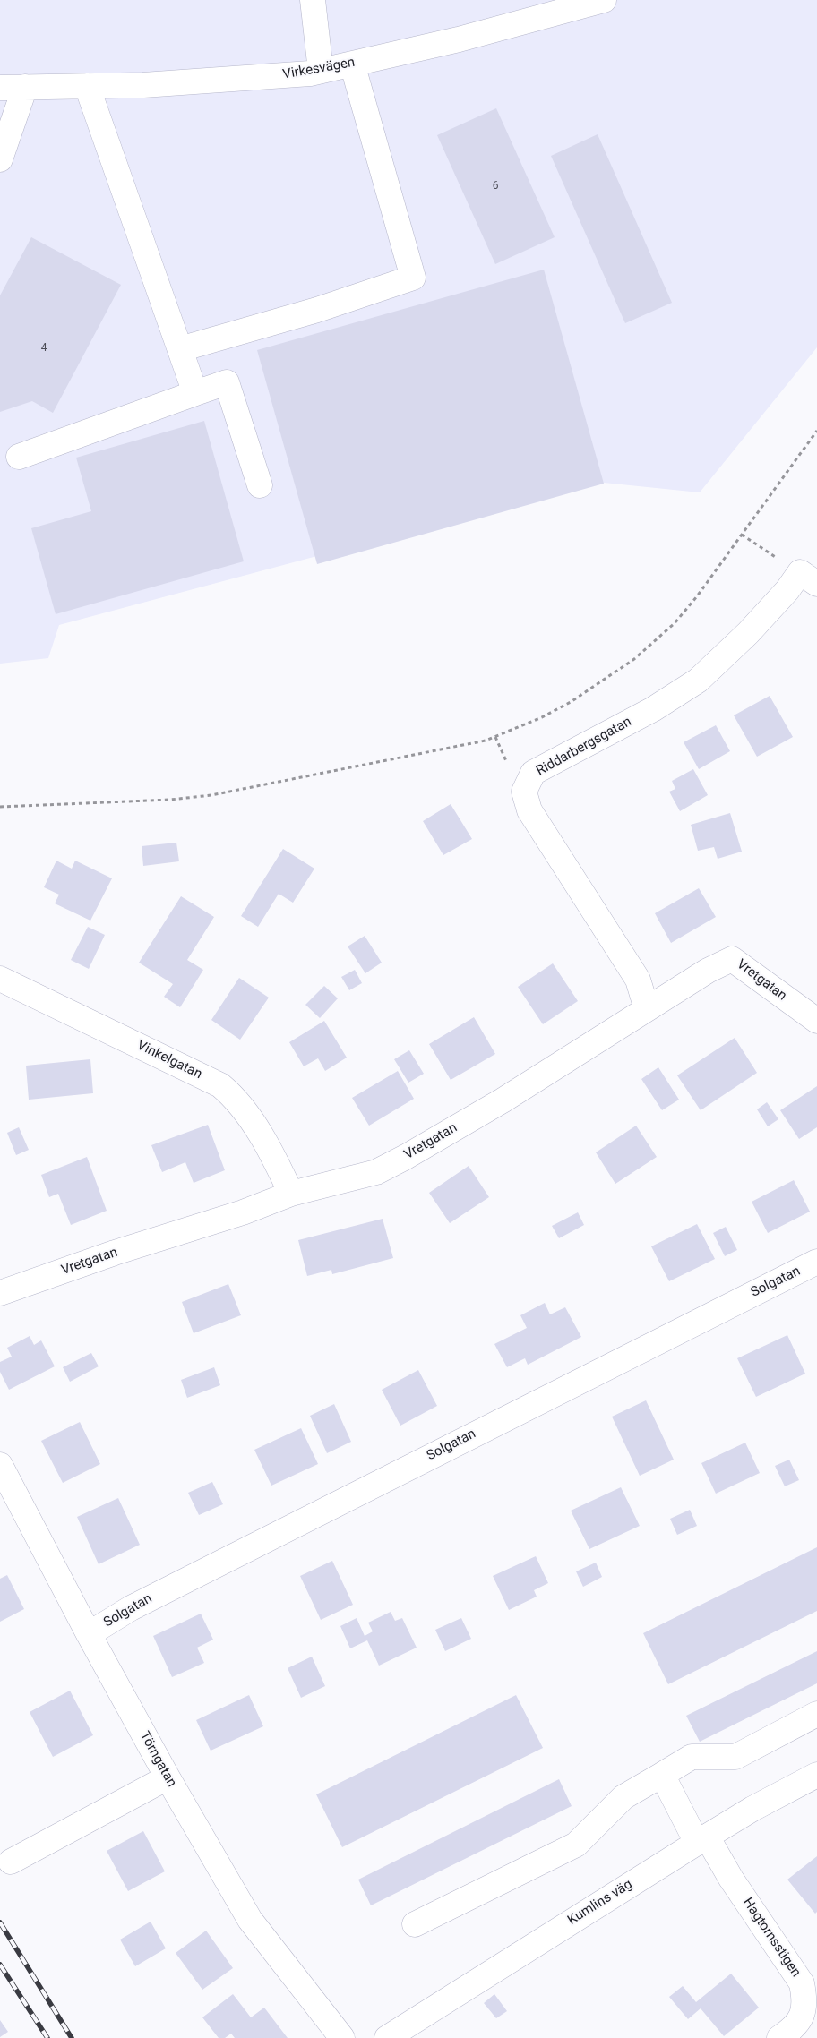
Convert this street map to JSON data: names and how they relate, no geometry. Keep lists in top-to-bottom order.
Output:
{
  "streets": {
    "street": [
      "Virkesvägen",
      "Riddarbergsgatan",
      "Vretgatan",
      "Vinkelgatan",
      "Solgatan",
      "Törngatan",
      "Kumlins väg",
      "Hagtornsstigen"
    ]
  },
  "crossings": [
    ["Riddarbergsgatan", "Vretgatan"],
    ["Vretgatan", "Vinkelgatan"],
    ["Solgatan", "Törngatan"],
    ["Kumlins väg", "Hagtornsstigen"]
  ],
  "house_numbers": ["6", "4"]
}
